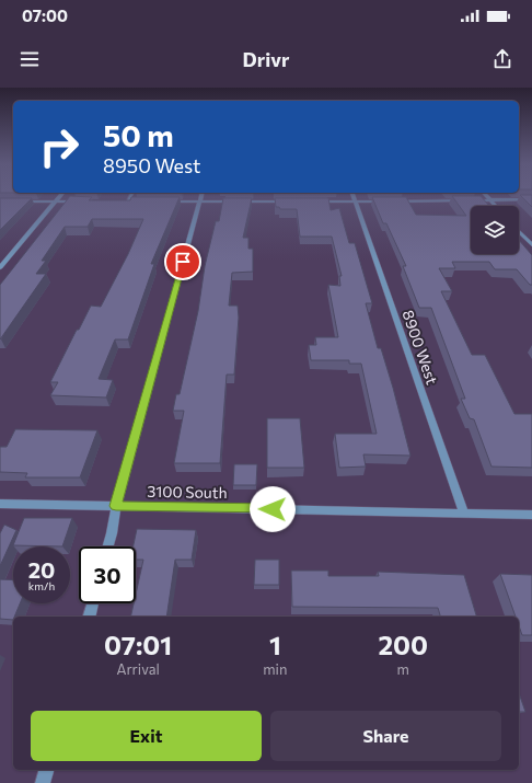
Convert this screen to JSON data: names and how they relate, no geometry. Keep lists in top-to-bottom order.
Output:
{
  "streets": {
    "street": ["8900 West", "3100 South"]
  },
  "crossings": [
    ["8900 West", "3100 South"]
  ],
  "page": {
    "status": "07:00",
    "header": "Drivr",
    "turn": ["50 m", "8950 West"],
    "speed": "20 km/h",
    "limit": "30",
    "eta": [
      "07:01",
      "Arrival",
      "1",
      "min",
      "200",
      "m"
    ],
    "buttons": ["Exit", "Share"]
  }
}
